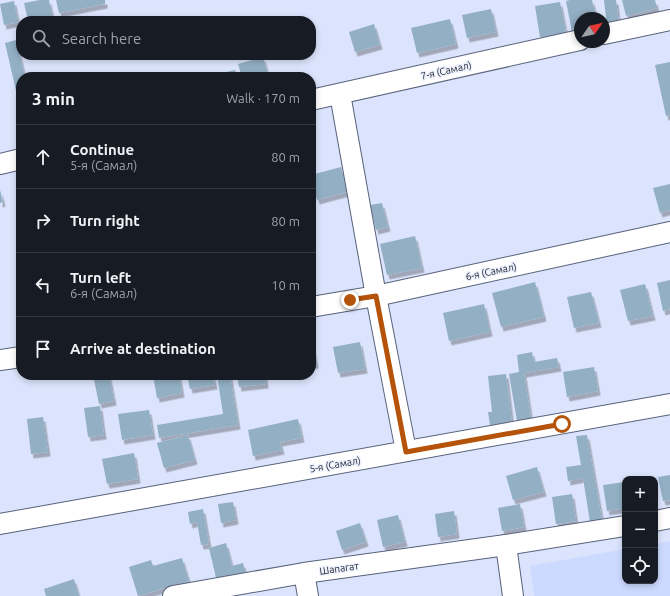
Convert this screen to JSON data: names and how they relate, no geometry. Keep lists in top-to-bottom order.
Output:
{
  "streets": {
    "street": [
      "7-я (Самал)",
      "6-я (Самал)",
      "5-я (Самал)",
      "Шапагат"
    ]
  },
  "north": "top right",
  "page": {
    "search": "Search here",
    "heading": ["3 min", "Walk · 170 m"],
    "list": [
      ["Continue", "5-я (Самал)", "80 m"],
      ["Turn right", "80 m"],
      ["Turn left", "6-я (Самал)", "10 m"],
      "Arrive at destination"
    ],
    "map_buttons": ["+", "−"]
  }
}
